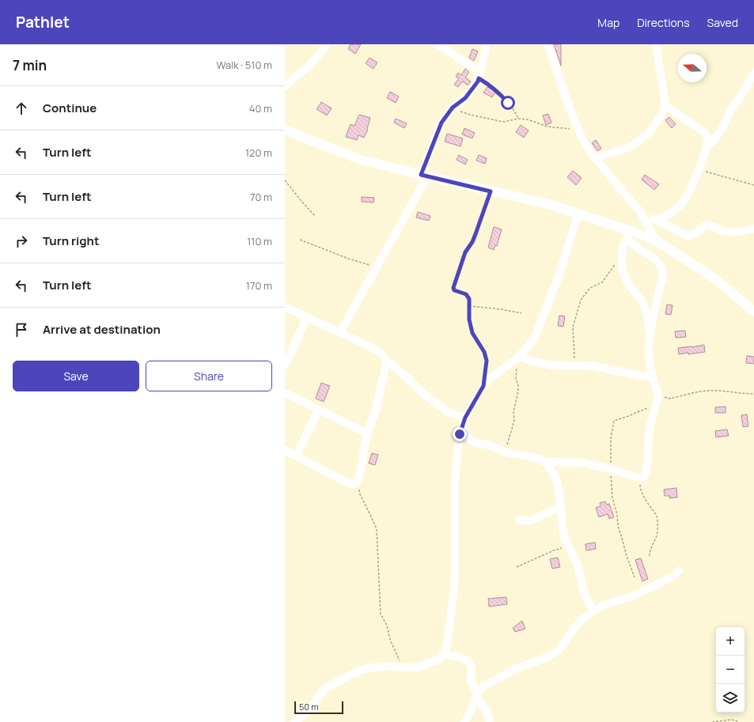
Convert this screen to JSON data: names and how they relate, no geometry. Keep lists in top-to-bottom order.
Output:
{
  "scale_bar": "50 m",
  "north": "left",
  "page": {
    "header": "Pathlet",
    "nav": ["Map", "Directions", "Saved"],
    "heading": ["7 min", "Walk · 510 m"],
    "list": [
      ["Continue", "40 m"],
      ["Turn left", "120 m"],
      ["Turn left", "70 m"],
      ["Turn right", "110 m"],
      ["Turn left", "170 m"],
      "Arrive at destination"
    ],
    "buttons": ["Save", "Share"],
    "map_buttons": ["+", "−"],
    "scale": "50 m"
  }
}
